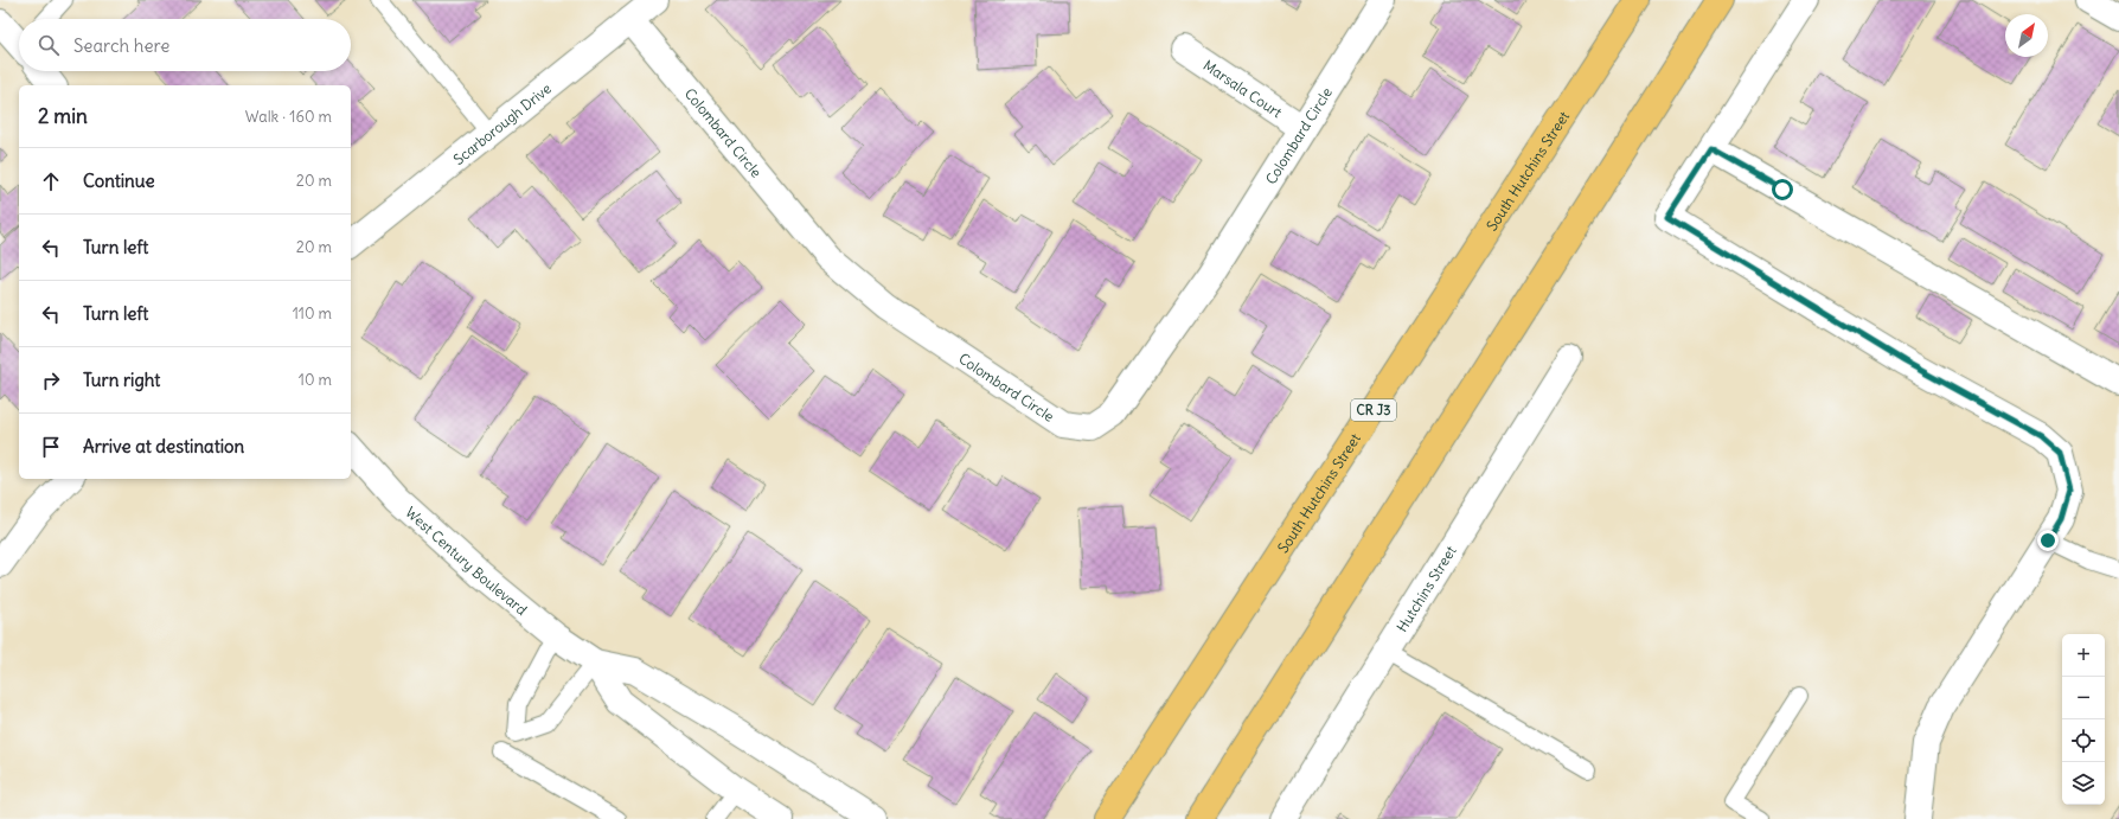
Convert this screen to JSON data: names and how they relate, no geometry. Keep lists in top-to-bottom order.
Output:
{
  "streets": {
    "main road": ["South Hutchins Street", "CR J3"],
    "street": [
      "Marsala Court",
      "Scarborough Drive",
      "Colombard Circle",
      "West Century Boulevard",
      "Hutchins Street"
    ]
  },
  "crossings": [
    ["Marsala Court", "Colombard Circle"],
    ["Scarborough Drive", "Colombard Circle"]
  ],
  "north": "top right",
  "page": {
    "search": "Search here",
    "heading": ["2 min", "Walk · 160 m"],
    "list": [
      ["Continue", "20 m"],
      ["Turn left", "20 m"],
      ["Turn left", "110 m"],
      ["Turn right", "10 m"],
      "Arrive at destination"
    ],
    "map_buttons": ["+", "−"]
  }
}
